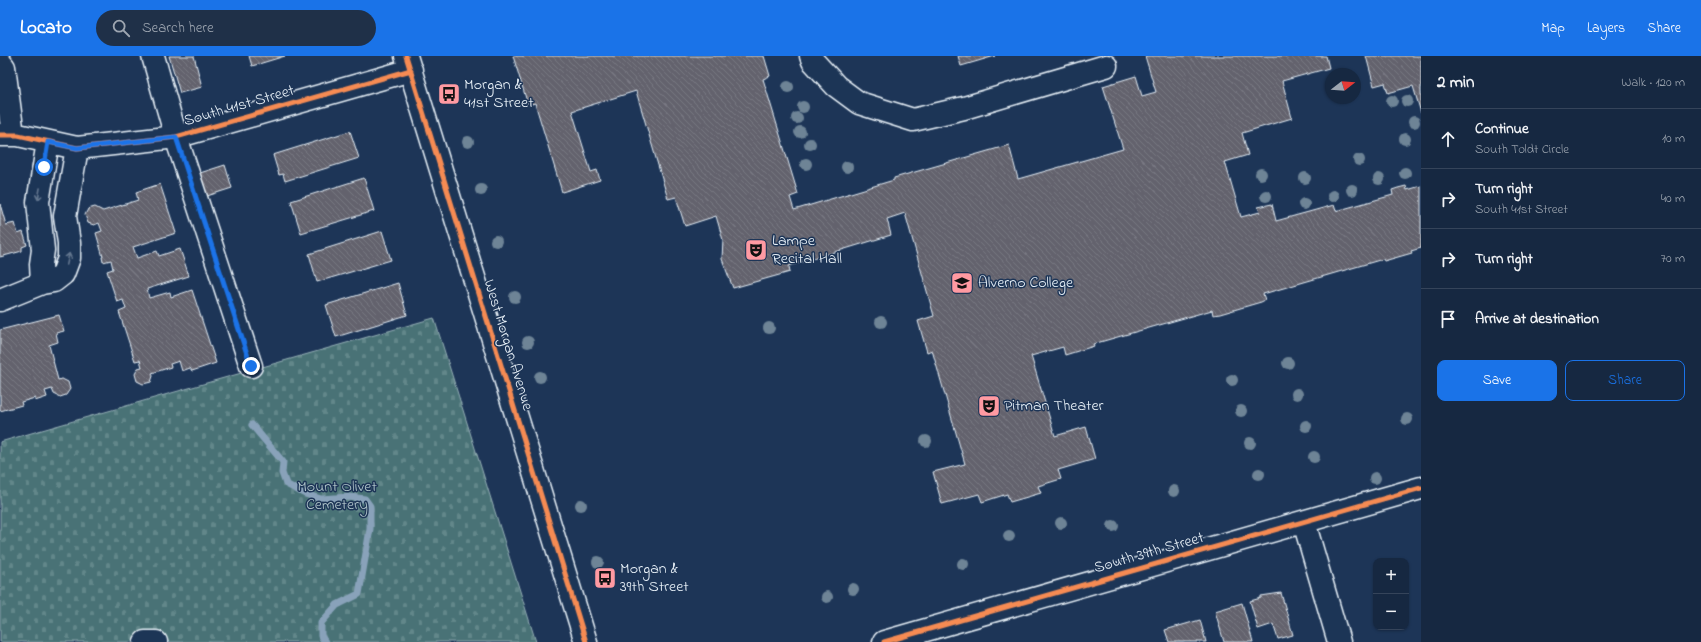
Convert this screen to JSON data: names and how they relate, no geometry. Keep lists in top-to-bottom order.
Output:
{
  "streets": {
    "street": ["South 41st Street", "West Morgan Avenue", "South 39th Street"]
  },
  "crossings": [
    ["South 41st Street", "West Morgan Avenue"]
  ],
  "parks": ["Mount Olivet Cemetery"],
  "places": {
    "bus stop": ["Morgan & 41st Street", "Morgan & 39th Street"],
    "theatre": ["Lampe Recital Hall", "Pitman Theater"],
    "school or university": ["Alverno College"]
  },
  "north": "right",
  "page": {
    "header": "Locato",
    "search": "Search here",
    "nav": ["Map", "Layers", "Share"],
    "heading": ["2 min", "Walk · 120 m"],
    "list": [
      ["Continue", "South Toldt Circle", "10 m"],
      ["Turn right", "South 41st Street", "40 m"],
      ["Turn right", "70 m"],
      "Arrive at destination"
    ],
    "buttons": ["Save", "Share"],
    "map_buttons": ["+", "−"]
  }
}
